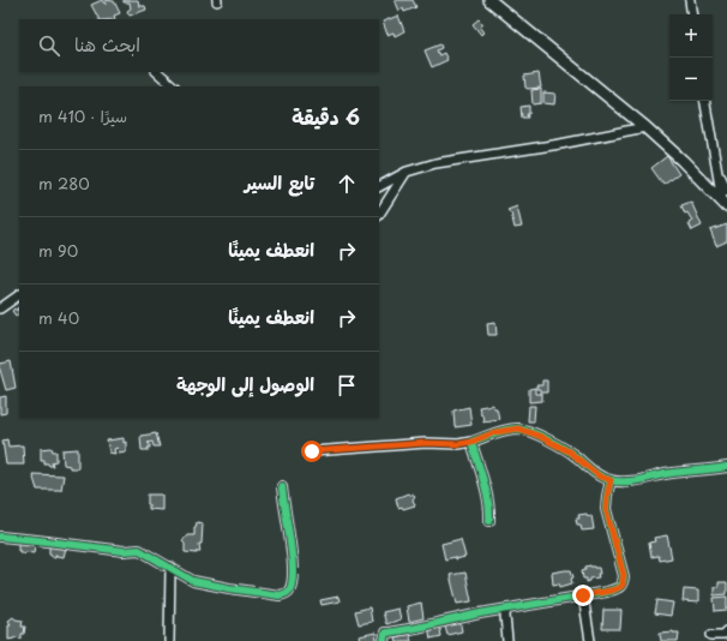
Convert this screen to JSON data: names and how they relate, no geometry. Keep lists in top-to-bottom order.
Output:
{
  "page": {
    "map_buttons": ["+", "−"],
    "search": "ابحث هنا",
    "heading": ["6 دقيقة", "سيرًا · 410 m"],
    "list": [
      ["تابع السير", "280 m"],
      ["انعطف يمينًا", "90 m"],
      ["انعطف يمينًا", "40 m"],
      "الوصول إلى الوجهة"
    ]
  }
}
